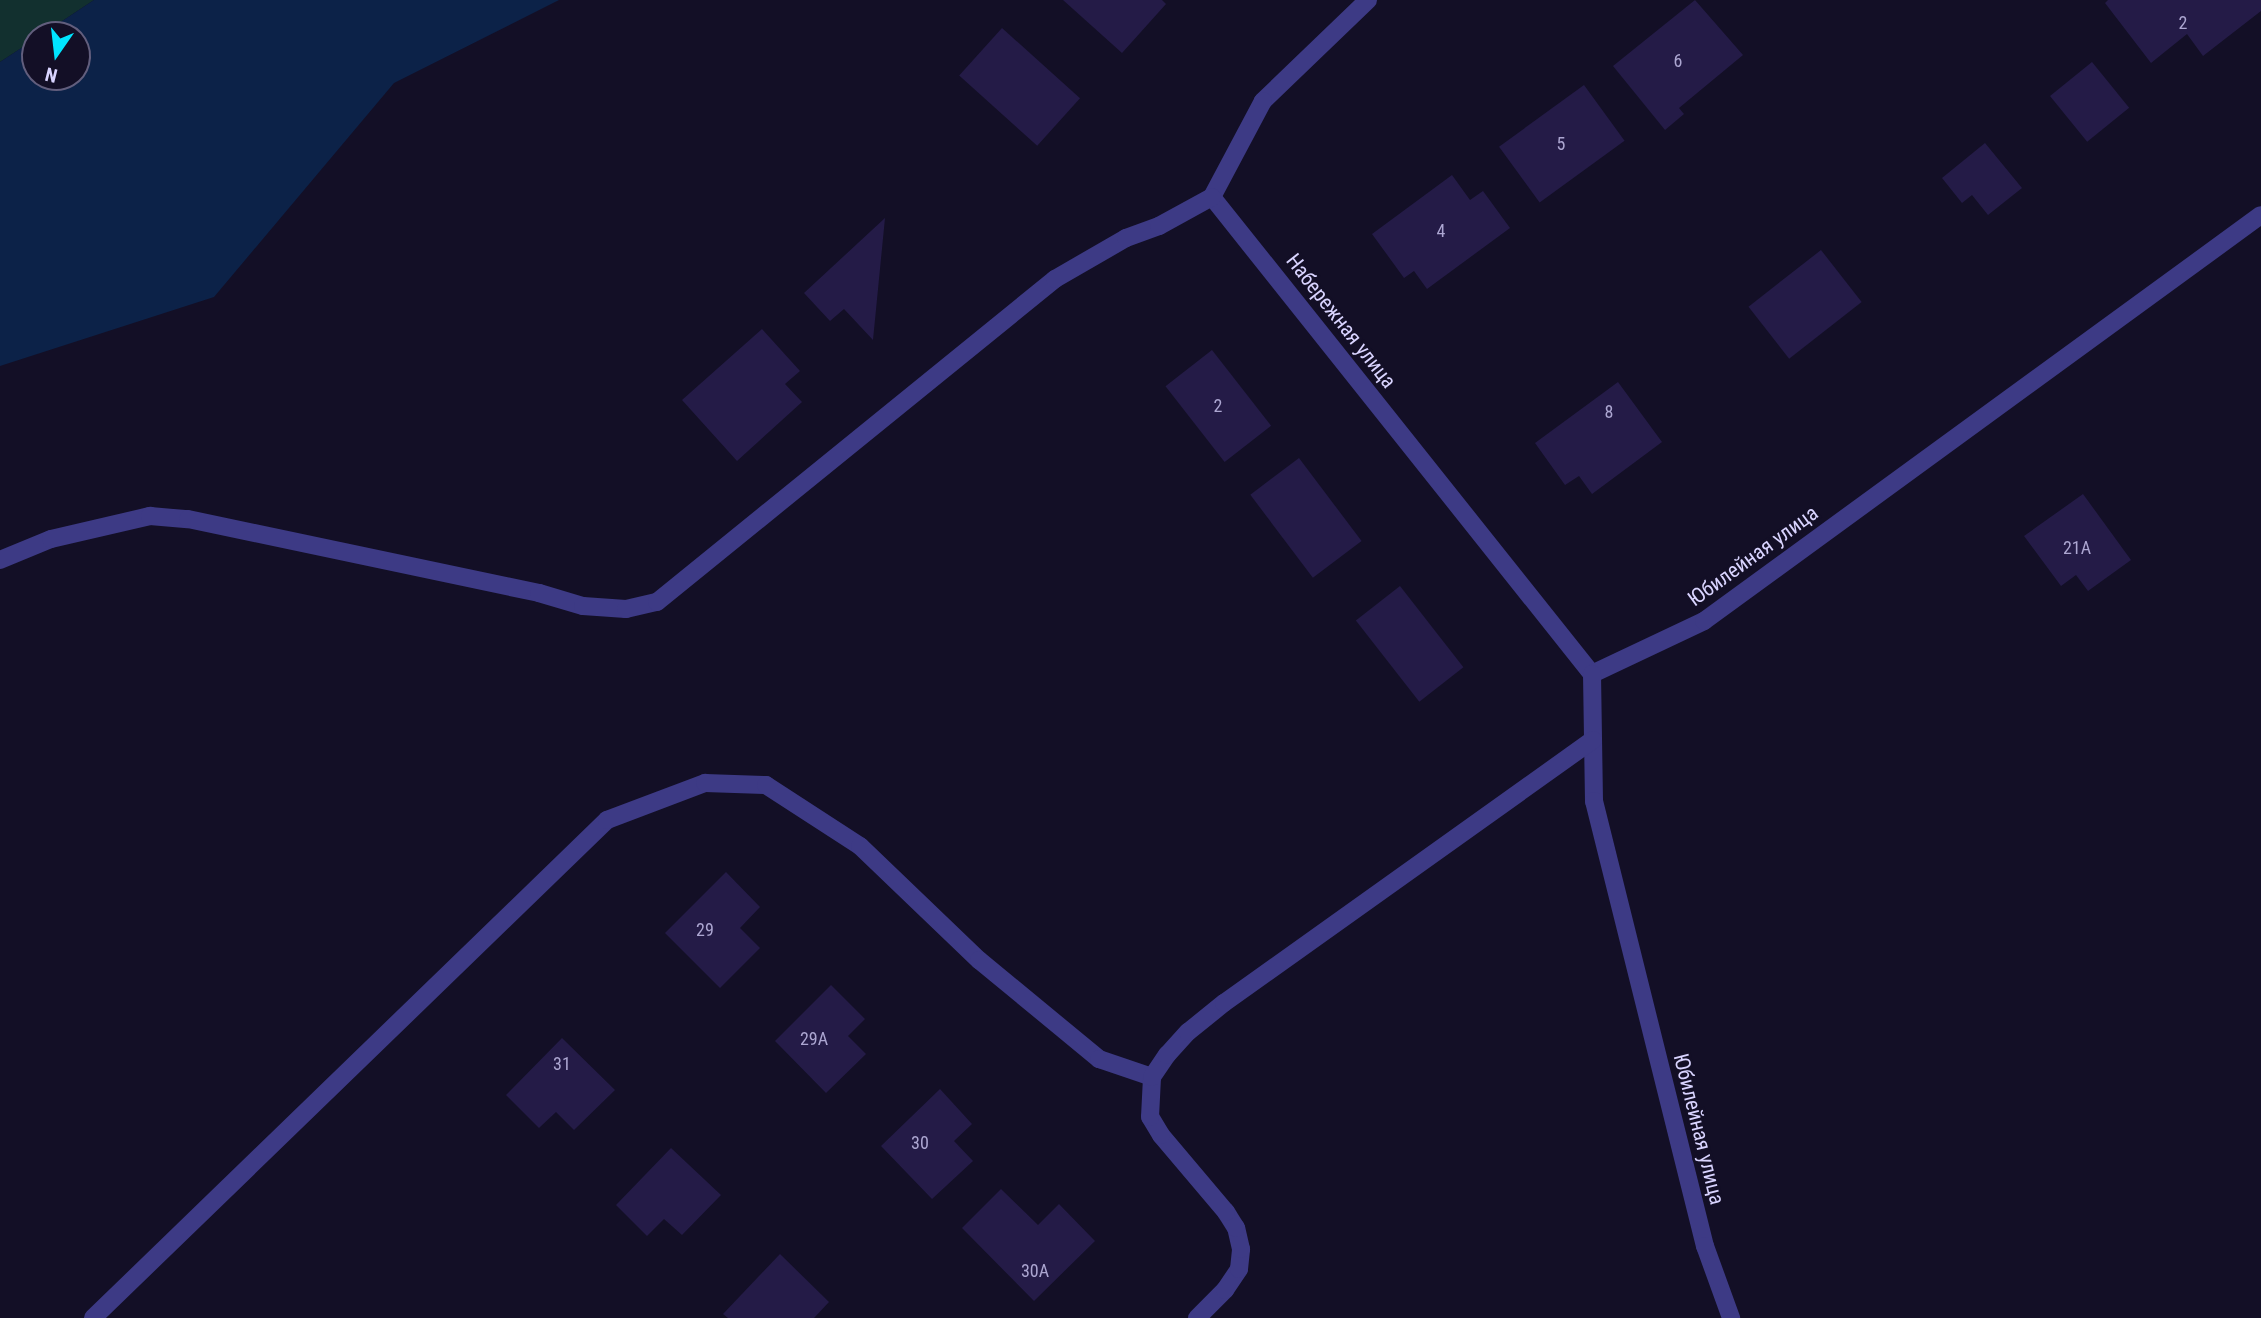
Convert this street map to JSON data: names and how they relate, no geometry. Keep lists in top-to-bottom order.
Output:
{
  "streets": {
    "street": ["Набережная улица", "Юбилейная улица"]
  },
  "crossings": [
    ["Набережная улица", "Юбилейная улица"]
  ],
  "house_numbers": [
    "2",
    "6",
    "5",
    "4",
    "2",
    "8",
    "21А",
    "29",
    "29А",
    "31",
    "30",
    "30А"
  ],
  "north": "bottom"
}
